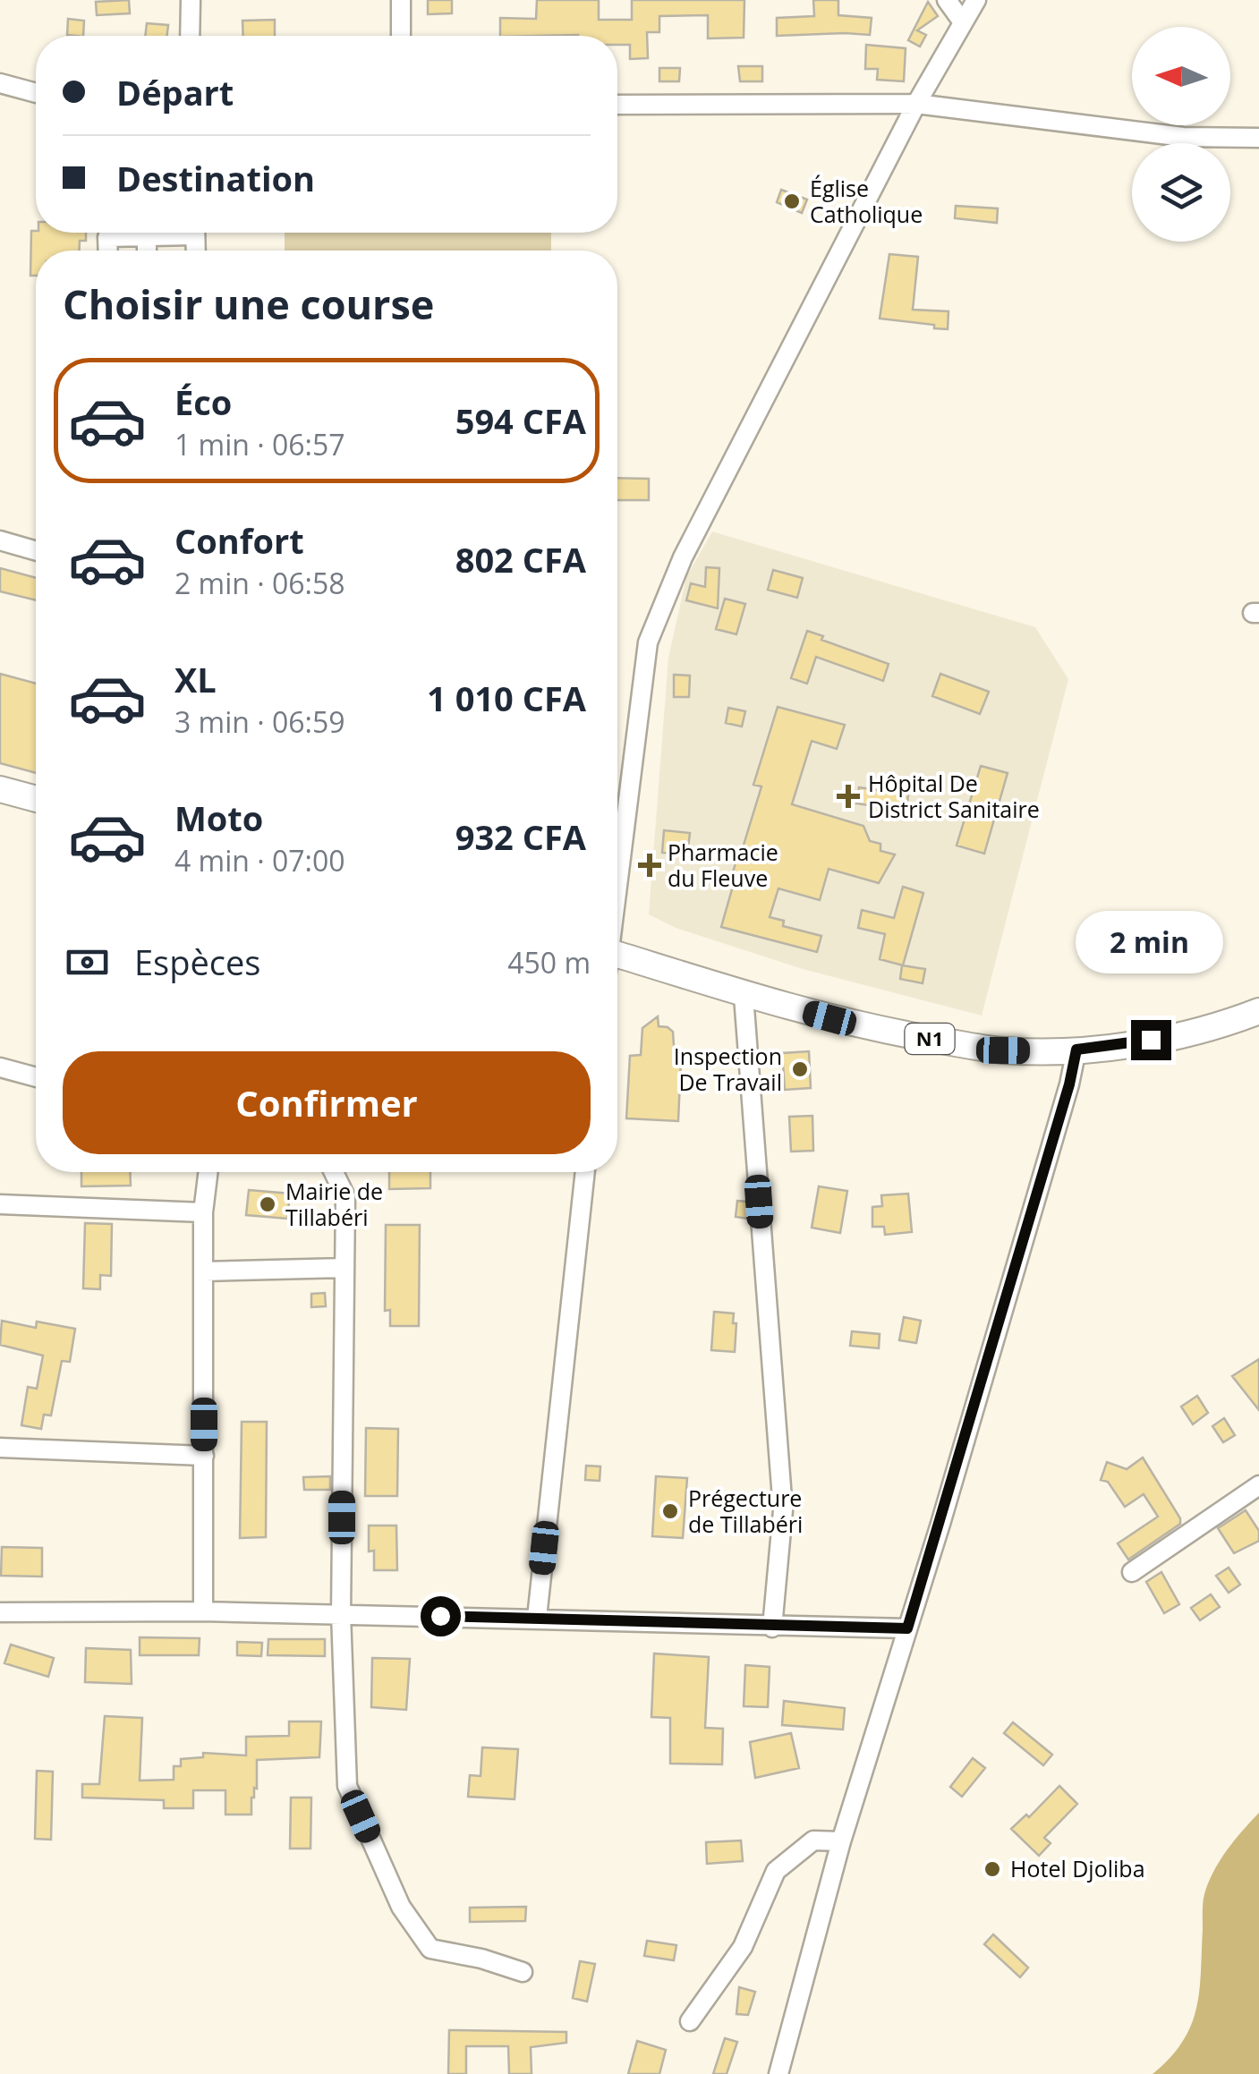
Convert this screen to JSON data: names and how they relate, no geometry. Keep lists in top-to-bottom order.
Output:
{
  "streets": {
    "main road": ["N1"]
  },
  "places": {
    "other": [
      "Église Catholique",
      "Inspection De Travail",
      "Mairie de Tillabéri",
      "Prégecture de Tillabéri",
      "Hotel Djoliba"
    ],
    "health": ["Hôpital De District Sanitaire", "Pharmacie du Fleuve"]
  },
  "north": "left",
  "page": {
    "banner": ["Départ", "Destination"],
    "heading": "Choisir une course",
    "list": [
      {
        "name": "Éco",
        "note": "1 min · 06:57",
        "value": "594 CFA"
      },
      {
        "name": "Confort",
        "note": "2 min · 06:58",
        "value": "802 CFA"
      },
      {
        "name": "XL",
        "note": "3 min · 06:59",
        "value": "1 010 CFA"
      },
      {
        "name": "Moto",
        "note": "4 min · 07:00",
        "value": "932 CFA"
      }
    ],
    "bubble": "2 min",
    "pay": ["Espèces", "450 m"],
    "buttons": "Confirmer"
  }
}
